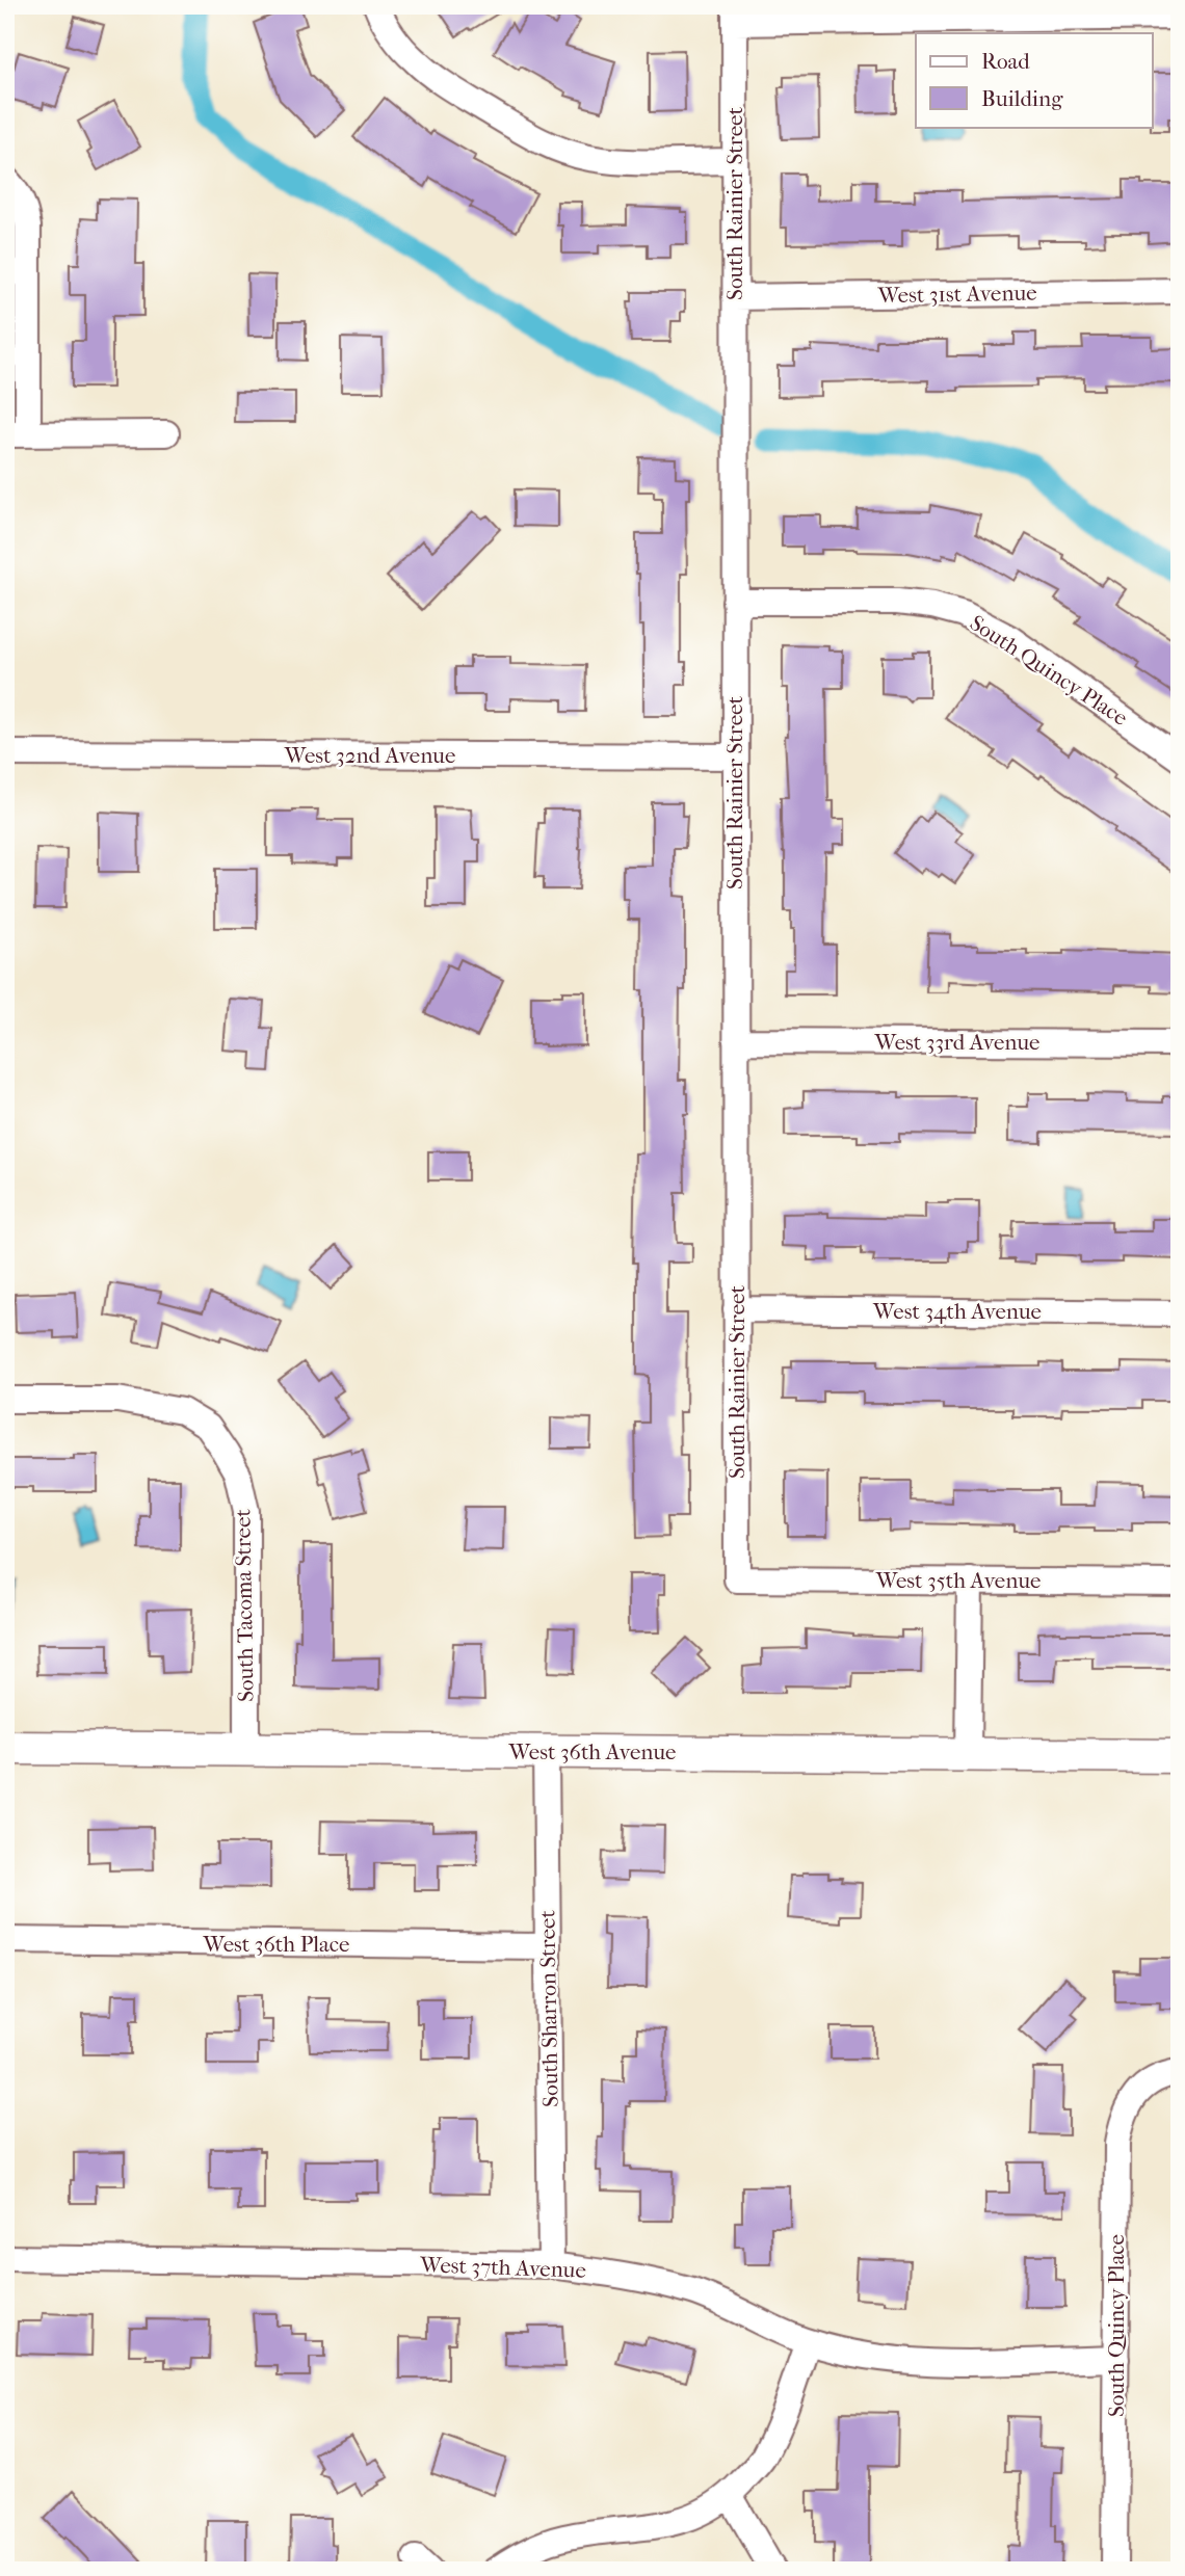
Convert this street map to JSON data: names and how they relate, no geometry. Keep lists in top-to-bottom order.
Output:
{
  "streets": {
    "street": [
      "South Rainier Street",
      "West 31st Avenue",
      "South Quincy Place",
      "West 32nd Avenue",
      "West 33rd Avenue",
      "West 34th Avenue",
      "West 35th Avenue",
      "South Tacoma Street",
      "West 36th Avenue",
      "West 36th Place",
      "South Sharron Street",
      "West 37th Avenue"
    ]
  },
  "crossings": [
    ["South Rainier Street", "West 31st Avenue"],
    ["South Rainier Street", "South Quincy Place"],
    ["South Rainier Street", "West 32nd Avenue"],
    ["South Rainier Street", "West 33rd Avenue"],
    ["South Rainier Street", "West 34th Avenue"],
    ["South Rainier Street", "West 35th Avenue"],
    ["South Quincy Place", "West 37th Avenue"],
    ["South Tacoma Street", "West 36th Avenue"],
    ["West 36th Avenue", "South Sharron Street"],
    ["West 36th Place", "South Sharron Street"],
    ["South Sharron Street", "West 37th Avenue"]
  ],
  "legend": ["Road", "Building"]
}
